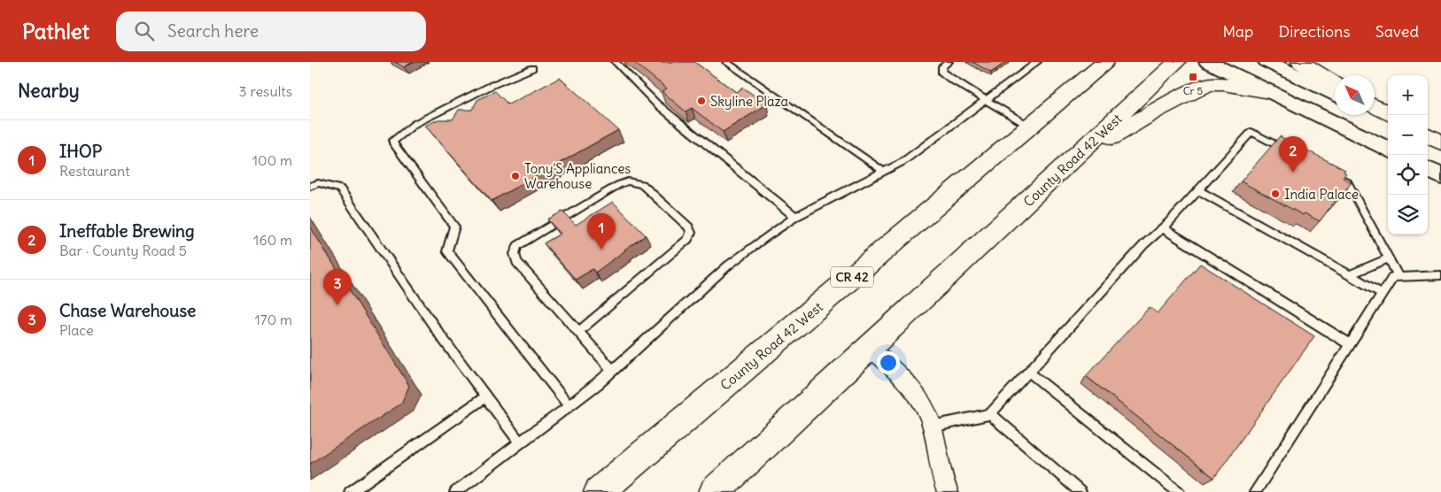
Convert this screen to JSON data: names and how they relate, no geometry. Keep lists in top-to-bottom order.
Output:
{
  "streets": {
    "highway": ["County Road 42 West", "CR 42"]
  },
  "places": {
    "transit": ["Cr 5"],
    "other": ["Skyline Plaza", "Tony'S Appliances Warehouse", "India Palace"]
  },
  "north": "top left",
  "page": {
    "header": "Pathlet",
    "search": "Search here",
    "nav": ["Map", "Directions", "Saved"],
    "heading": ["Nearby", "3 results"],
    "map_buttons": ["+", "−"],
    "list": [
      {
        "mark": "1",
        "name": "IHOP",
        "note": "Restaurant",
        "value": "100 m"
      },
      {
        "mark": "2",
        "name": "Ineffable Brewing",
        "note": "Bar · County Road 5",
        "value": "160 m"
      },
      {
        "mark": "3",
        "name": "Chase Warehouse",
        "note": "Place",
        "value": "170 m"
      }
    ],
    "pins": ["2", "1", "3"]
  }
}
